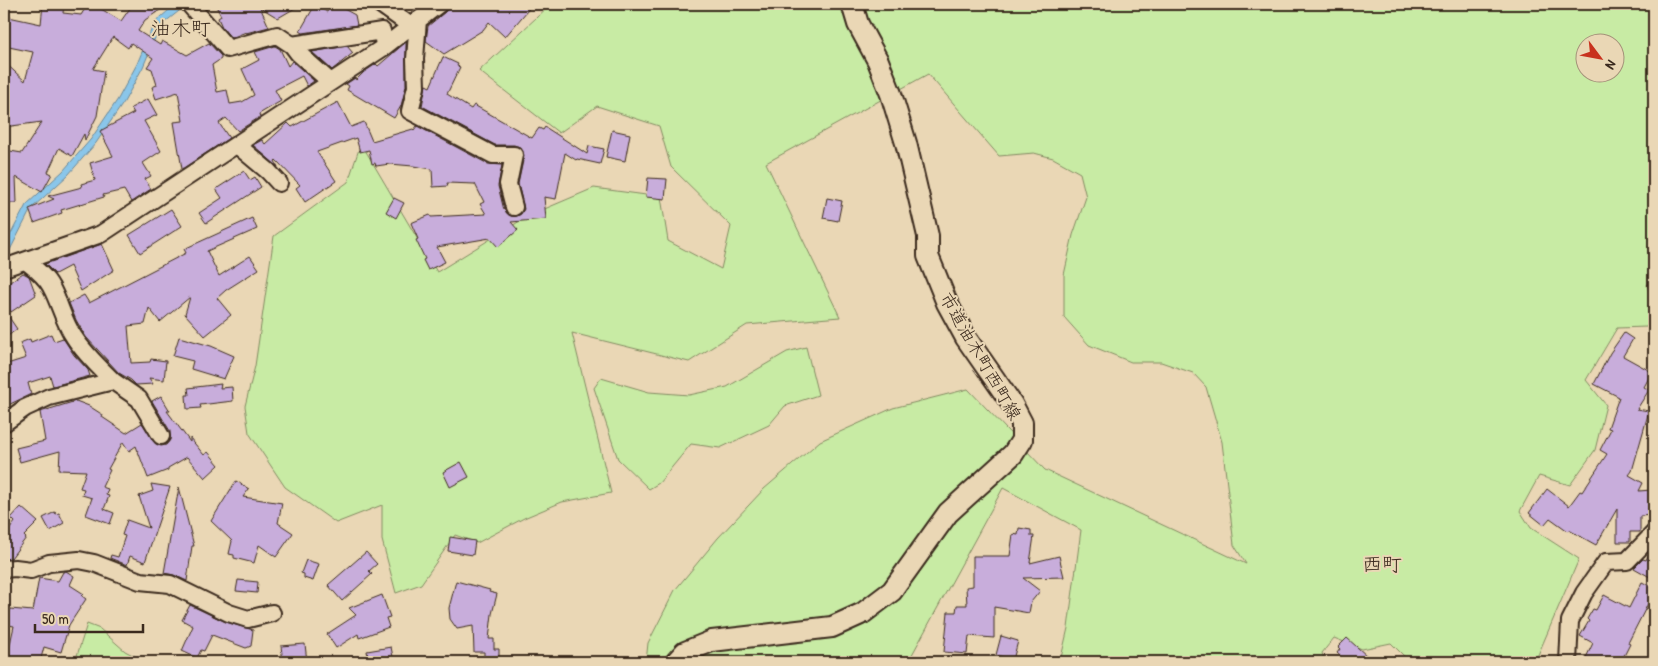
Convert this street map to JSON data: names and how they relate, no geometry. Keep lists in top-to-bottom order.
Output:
{
  "streets": {
    "street": ["市道油木町西町線"]
  },
  "districts": ["油木町", "西町"],
  "scale_bar": "50 m",
  "north": "bottom right"
}
